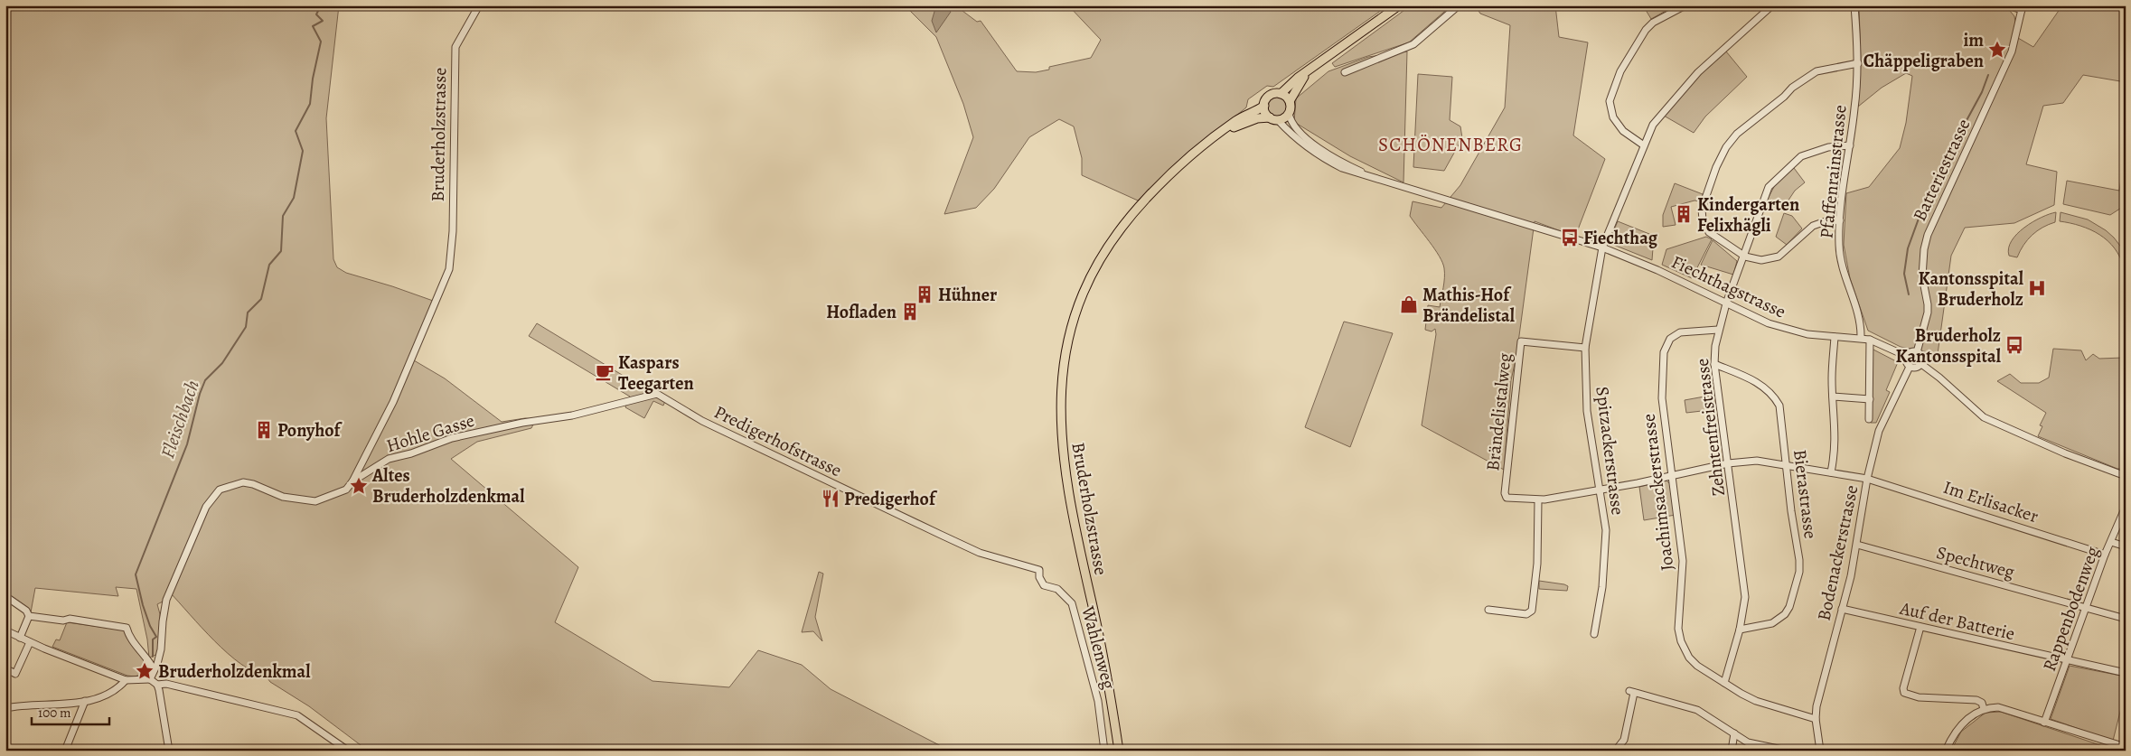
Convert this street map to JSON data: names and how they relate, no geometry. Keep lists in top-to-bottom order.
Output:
{
  "streets": {
    "main road": ["Bruderholzstrasse"],
    "street": [
      "Batteriestrasse",
      "Pfaffenrainstrasse",
      "Fiechthagstrasse",
      "Brändelistalweg",
      "Zehntenfreistrasse",
      "Hohle Gasse",
      "Predigerhofstrasse",
      "Spitzackerstrasse",
      "Joachimsackerstrasse",
      "Bierastrasse",
      "Im Erlisacker",
      "Bodenackerstrasse",
      "Spechtweg",
      "Rappenbodenweg",
      "Auf der Batterie",
      "Wahlenweg"
    ]
  },
  "crossings": [
    ["Bruderholzstrasse", "Fiechthagstrasse"],
    ["Bruderholzstrasse", "Hohle Gasse"],
    ["Batteriestrasse", "Fiechthagstrasse"],
    ["Batteriestrasse", "Bodenackerstrasse"],
    ["Pfaffenrainstrasse", "Fiechthagstrasse"],
    ["Pfaffenrainstrasse", "Zehntenfreistrasse"],
    ["Fiechthagstrasse", "Zehntenfreistrasse"],
    ["Fiechthagstrasse", "Spitzackerstrasse"],
    ["Fiechthagstrasse", "Bodenackerstrasse"],
    ["Brändelistalweg", "Spitzackerstrasse"],
    ["Brändelistalweg", "Im Erlisacker"],
    ["Zehntenfreistrasse", "Joachimsackerstrasse"],
    ["Zehntenfreistrasse", "Bierastrasse"],
    ["Zehntenfreistrasse", "Im Erlisacker"],
    ["Hohle Gasse", "Predigerhofstrasse"],
    ["Predigerhofstrasse", "Wahlenweg"],
    ["Spitzackerstrasse", "Im Erlisacker"],
    ["Joachimsackerstrasse", "Im Erlisacker"],
    ["Joachimsackerstrasse", "Bodenackerstrasse"],
    ["Bierastrasse", "Im Erlisacker"],
    ["Im Erlisacker", "Bodenackerstrasse"],
    ["Im Erlisacker", "Rappenbodenweg"],
    ["Bodenackerstrasse", "Spechtweg"],
    ["Bodenackerstrasse", "Auf der Batterie"],
    ["Spechtweg", "Rappenbodenweg"],
    ["Rappenbodenweg", "Auf der Batterie"]
  ],
  "districts": ["SCHÖNENBERG"],
  "water": ["Fleischbach"],
  "places": {
    "place": ["im Chäppeligraben", "Altes Bruderholzdenkmal", "Bruderholzdenkmal"],
    "building": [
      "Kindergarten Felixhägli",
      "Hühner",
      "Hofladen",
      "Ponyhof"
    ],
    "bus stop": ["Fiechthag", "Bruderholz Kantonsspital"],
    "hospital": ["Kantonsspital Bruderholz"],
    "shop": ["Mathis-Hof Brändelistal"],
    "cafe": ["Kaspars Teegarten"],
    "restaurant": ["Predigerhof"]
  },
  "scale_bar": "100 m"
}
